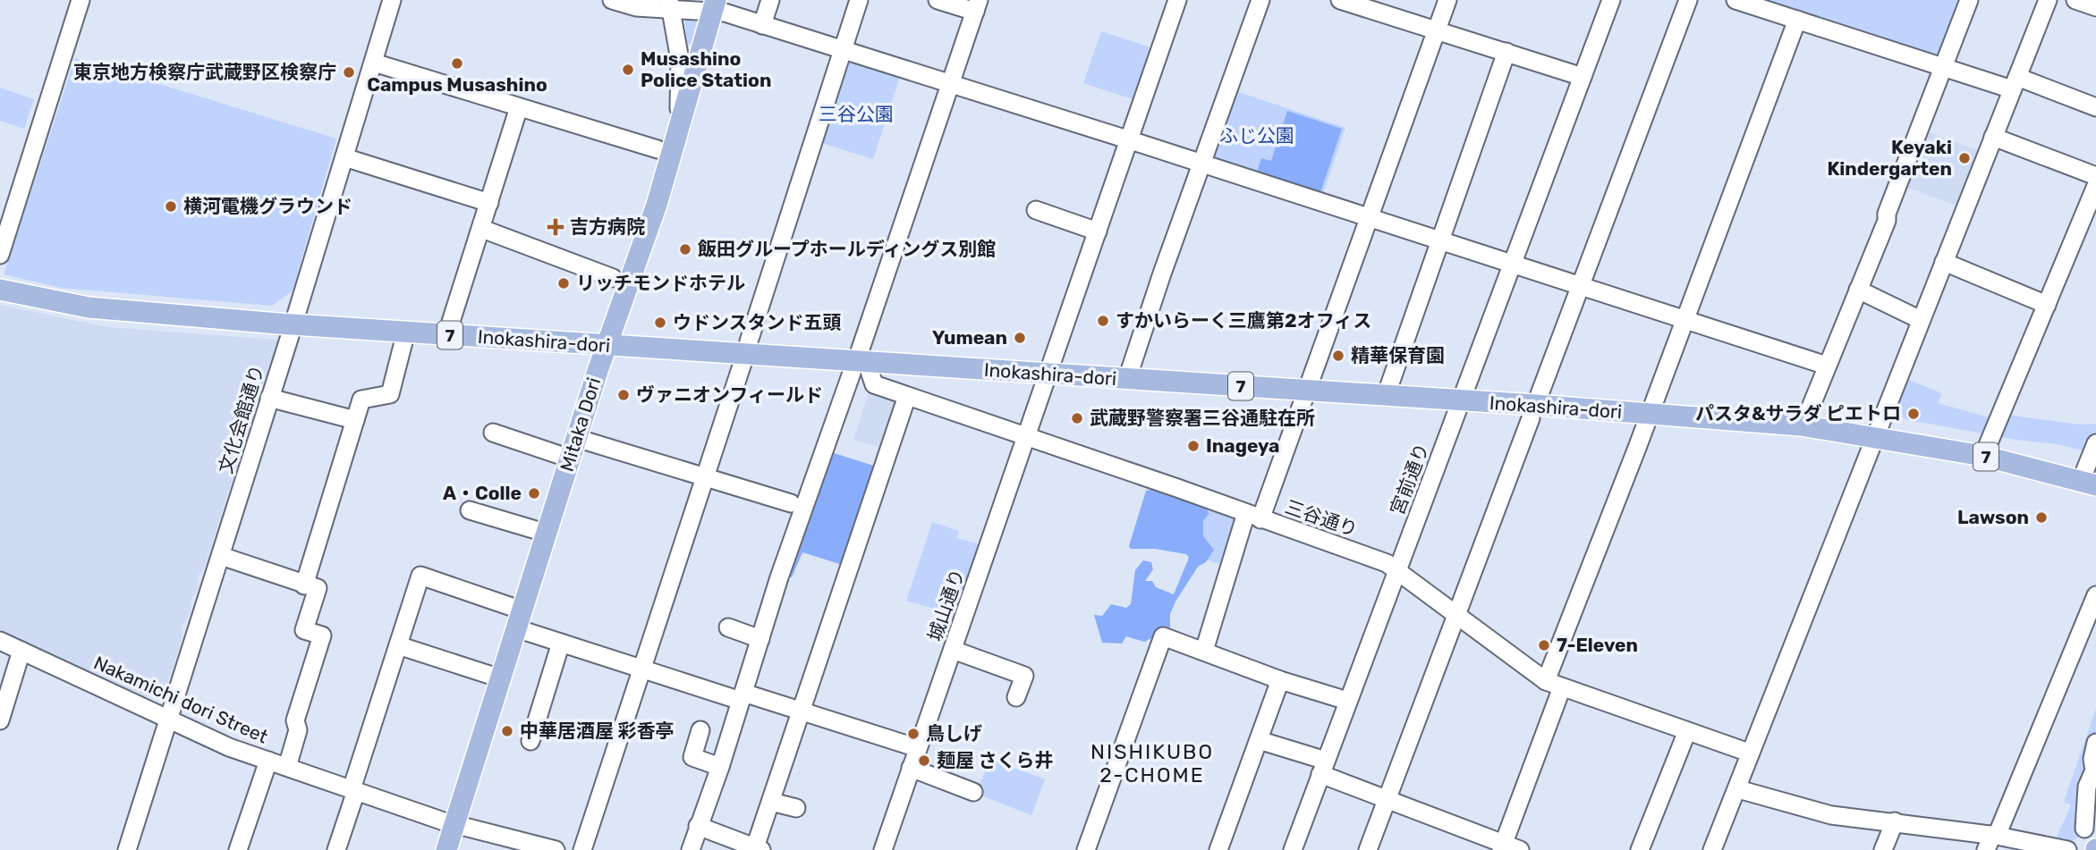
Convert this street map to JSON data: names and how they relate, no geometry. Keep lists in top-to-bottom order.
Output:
{
  "streets": {
    "main road": ["7", "Inokashira-dori", "Mitaka Dori"],
    "street": [
      "文化会館通り",
      "宮前通り",
      "三谷通り",
      "城山通り",
      "Nakamichi dori Street"
    ]
  },
  "crossings": [
    ["Inokashira-dori", "文化会館通り"],
    ["Inokashira-dori", "Mitaka Dori"],
    ["Inokashira-dori", "宮前通り"],
    ["Inokashira-dori", "三谷通り"],
    ["Inokashira-dori", "城山通り"],
    ["文化会館通り", "Nakamichi dori Street"],
    ["Mitaka Dori", "Nakamichi dori Street"],
    ["宮前通り", "三谷通り"],
    ["三谷通り", "城山通り"]
  ],
  "districts": ["NISHIKUBO 2-CHOME"],
  "parks": ["三谷公園", "ふじ公園"],
  "places": {
    "other": [
      "Campus Musashino",
      "Musashino Police Station",
      "東京地方検察庁武蔵野区検察庁",
      "Keyaki Kindergarten",
      "横河電機グラウンド",
      "飯田グループホールディングス別館",
      "リッチモンドホテル",
      "すかいらーく三鷹第2オフィス",
      "ウドンスタンド五頭",
      "Yumean",
      "精華保育園",
      "ヴァニオンフィールド",
      "パスタ&サラダ ピエトロ",
      "武蔵野警察署三谷通駐在所",
      "Inageya",
      "A・Colle",
      "Lawson",
      "7-Eleven",
      "中華居酒屋 彩香亭",
      "鳥しげ",
      "麺屋 さくら井"
    ],
    "health": ["吉方病院"]
  }
}
